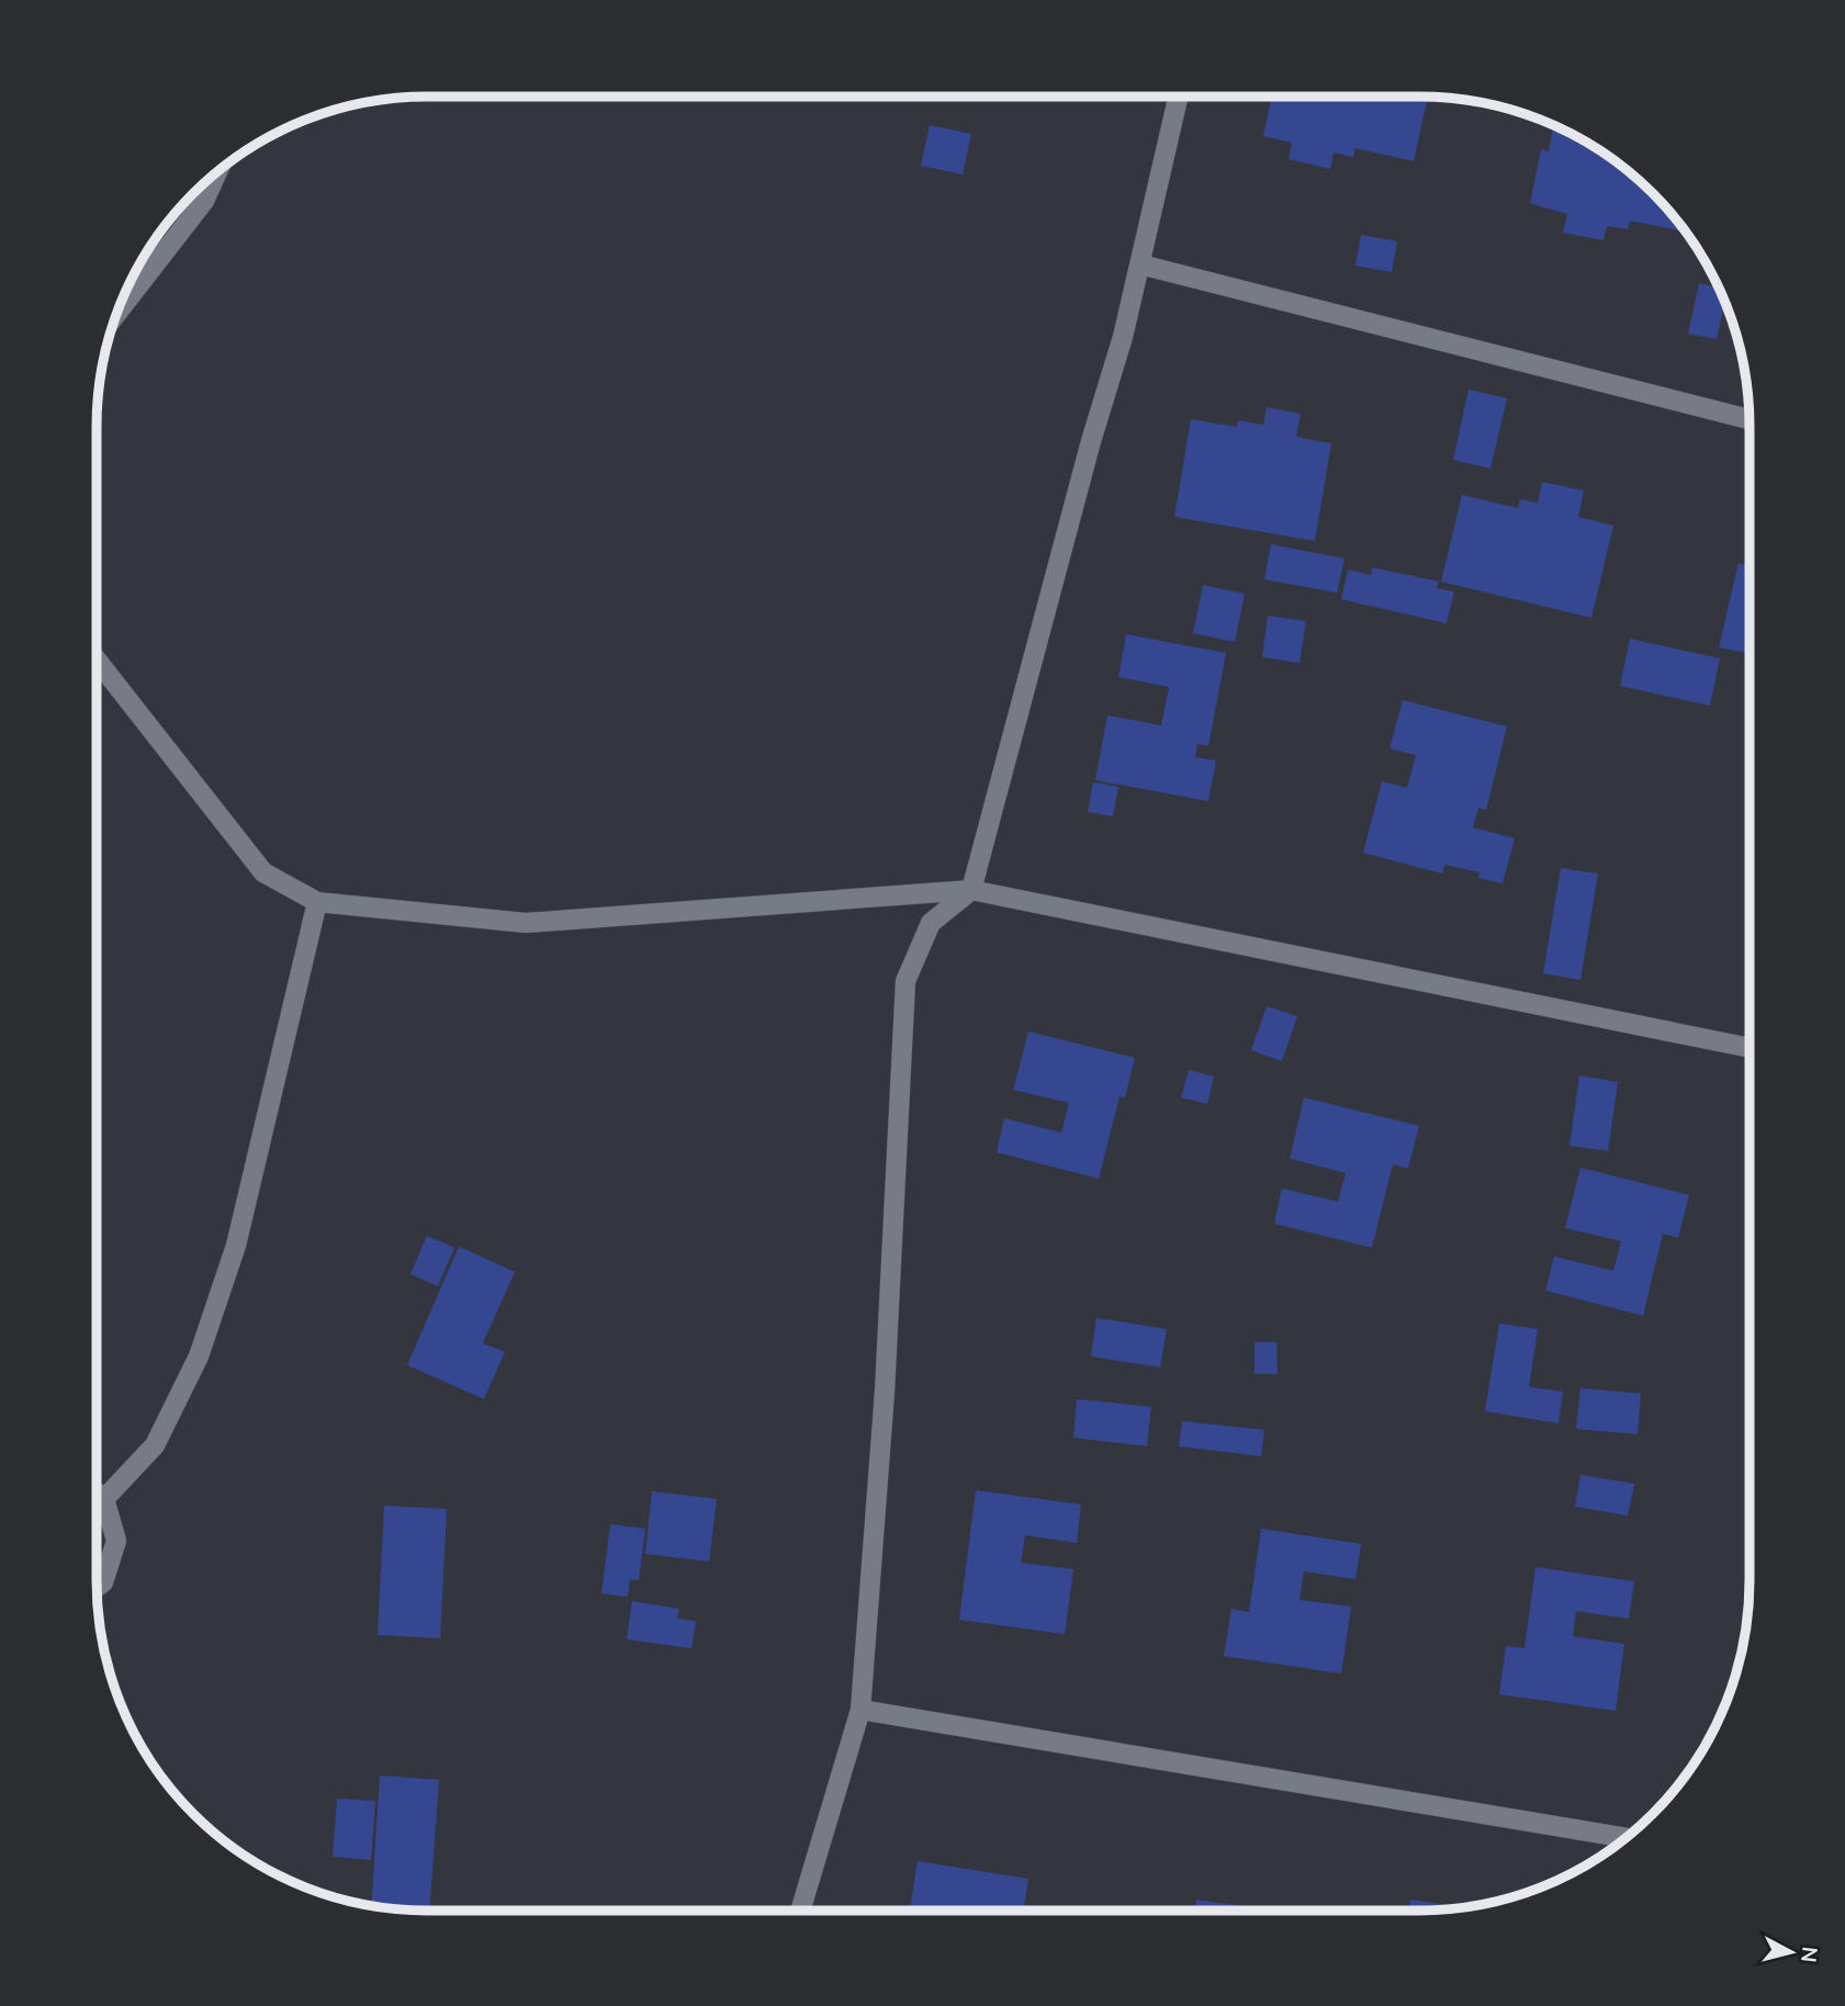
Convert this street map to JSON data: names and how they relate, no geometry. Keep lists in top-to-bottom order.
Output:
{
  "north": "right"
}
